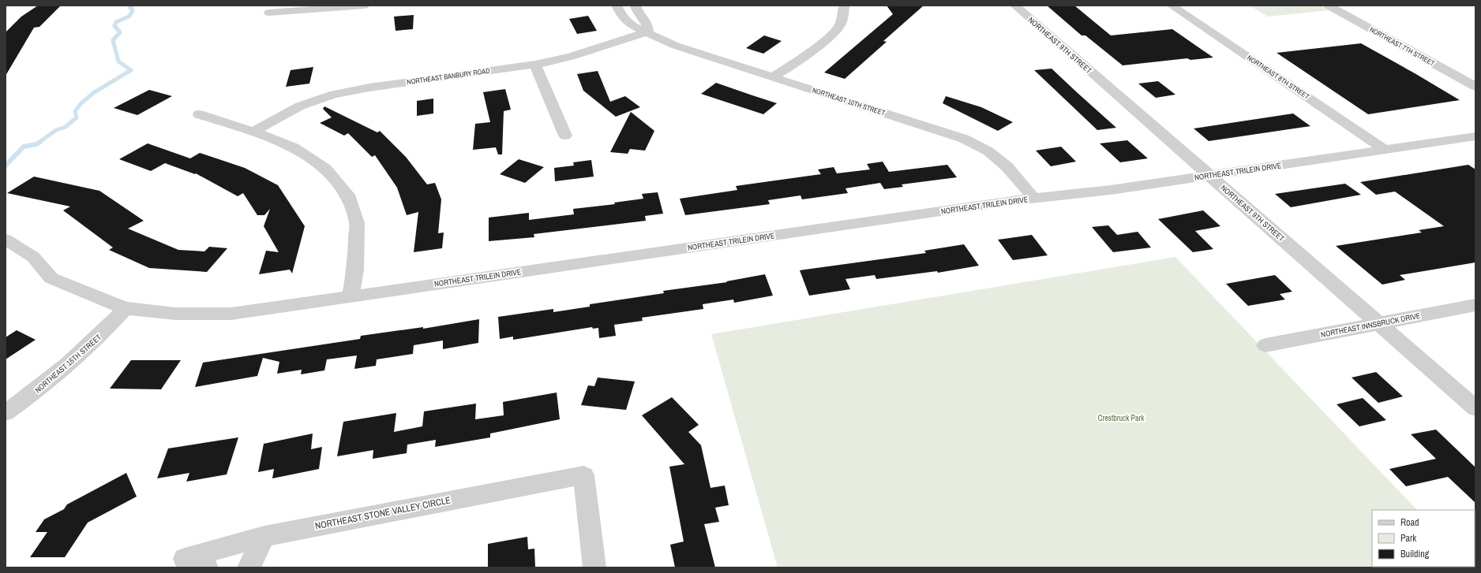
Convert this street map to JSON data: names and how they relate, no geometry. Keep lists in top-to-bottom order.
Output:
{
  "streets": {
    "street": [
      "NORTHEAST 9TH STREET",
      "NORTHEAST 7TH STREET",
      "NORTHEAST BANBURY ROAD",
      "NORTHEAST 8TH STREET",
      "NORTHEAST 10TH STREET",
      "NORTHEAST TRILEIN DRIVE",
      "NORTHEAST INNSBRUCK DRIVE",
      "NORTHEAST 15TH STREET",
      "NORTHEAST STONE VALLEY CIRCLE"
    ]
  },
  "crossings": [
    ["NORTHEAST 9TH STREET", "NORTHEAST TRILEIN DRIVE"],
    ["NORTHEAST 9TH STREET", "NORTHEAST INNSBRUCK DRIVE"],
    ["NORTHEAST BANBURY ROAD", "NORTHEAST 10TH STREET"],
    ["NORTHEAST 8TH STREET", "NORTHEAST TRILEIN DRIVE"],
    ["NORTHEAST 10TH STREET", "NORTHEAST TRILEIN DRIVE"],
    ["NORTHEAST TRILEIN DRIVE", "NORTHEAST 15TH STREET"]
  ],
  "parks": ["Crestbruck Park"],
  "legend": ["Road", "Park", "Building"]
}
